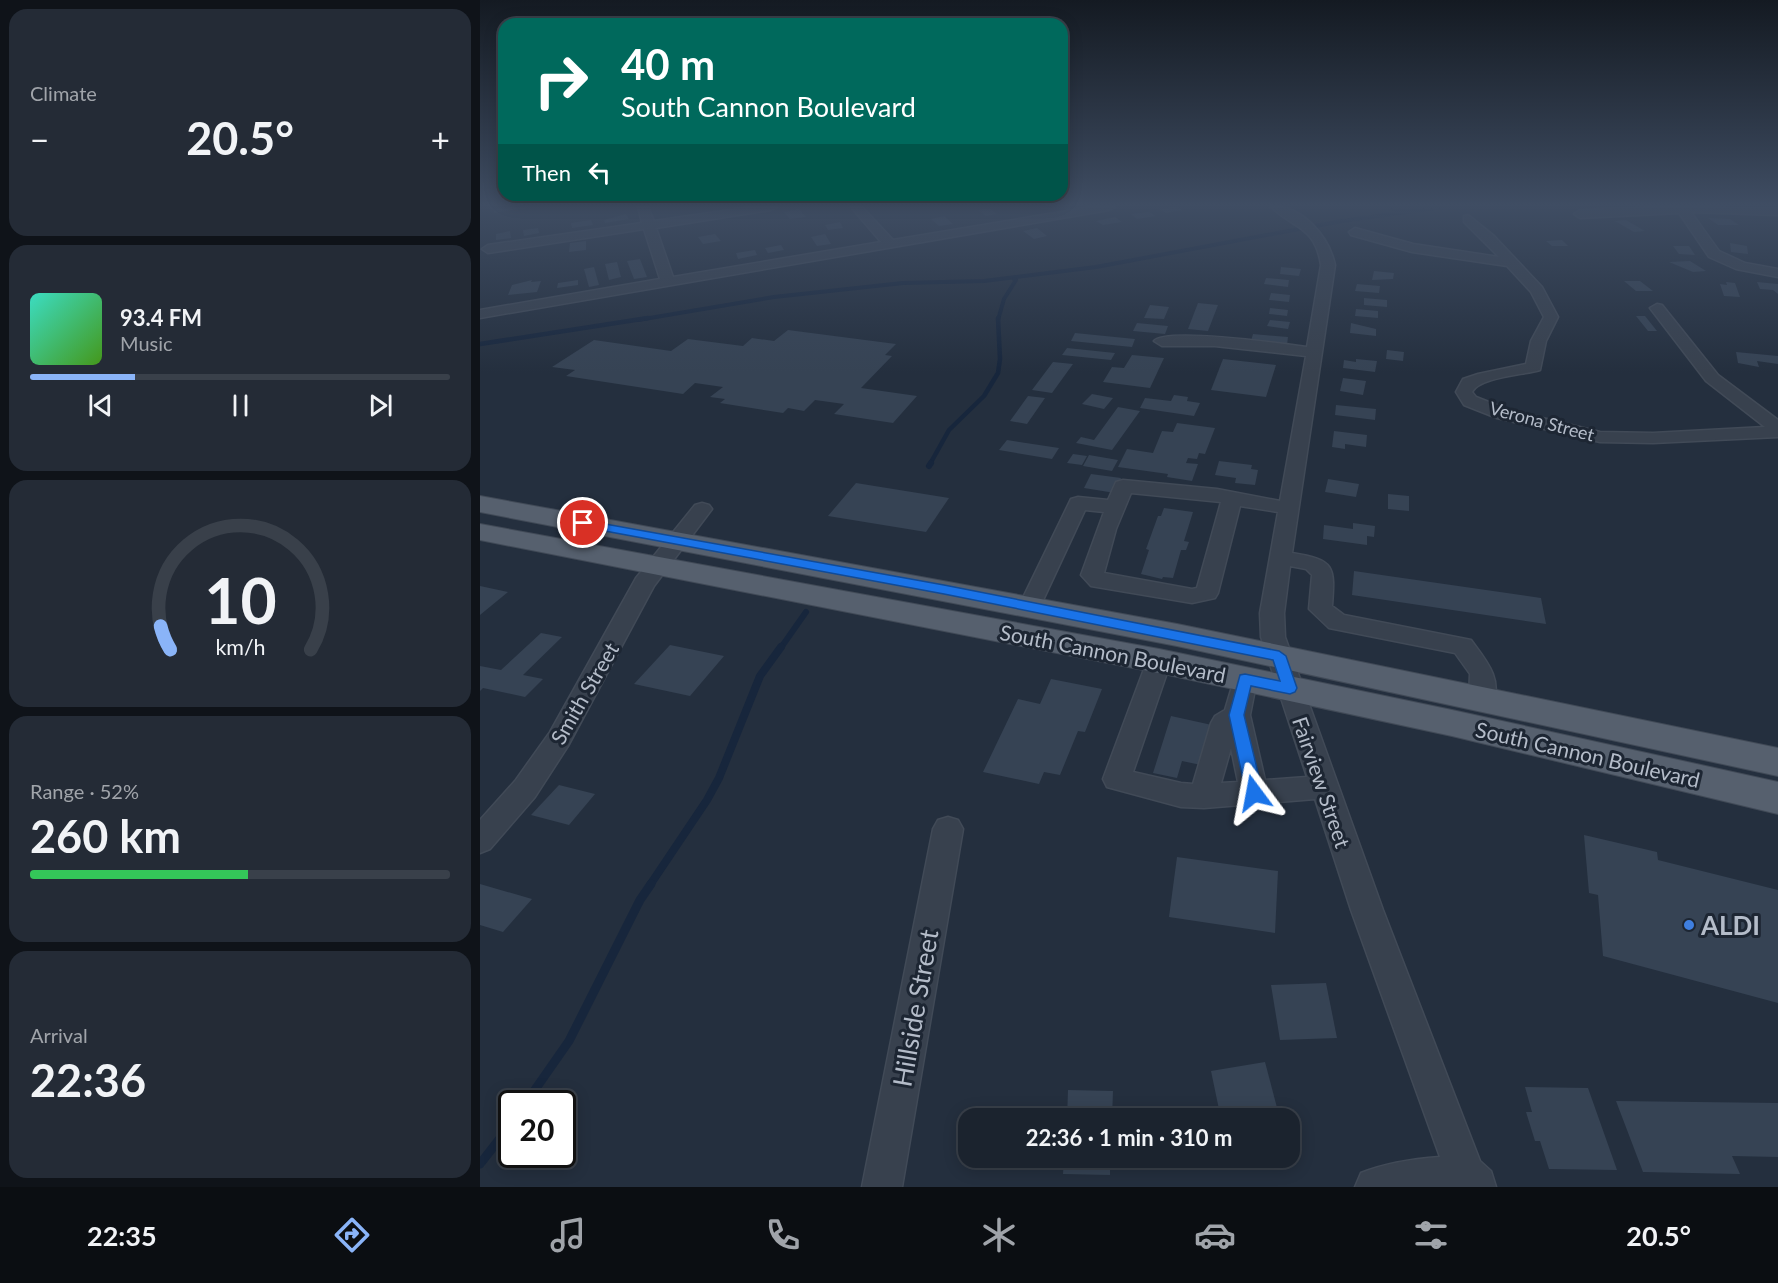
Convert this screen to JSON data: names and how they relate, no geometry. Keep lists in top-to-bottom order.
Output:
{
  "streets": {
    "main road": ["South Cannon Boulevard"],
    "street": [
      "Verona Street",
      "Smith Street",
      "Fairview Street",
      "Hillside Street"
    ]
  },
  "crossings": [
    ["South Cannon Boulevard", "Smith Street"],
    ["South Cannon Boulevard", "Fairview Street"]
  ],
  "places": ["ALDI"],
  "page": {
    "tile": [
      "Climate",
      ["Range · 52%", "260 km"],
      ["Arrival", "22:36"]
    ],
    "turn": ["40 m", "South Cannon Boulevard"],
    "heat": ["−", "20.5°", "+"],
    "then": "Then",
    "song": ["93.4 FM", "Music"],
    "limit": "20",
    "trip": "22:36 · 1 min · 310 m",
    "tabs": ["22:35", "20.5°"],
    "gauge": ["10", "km/h"]
  }
}
